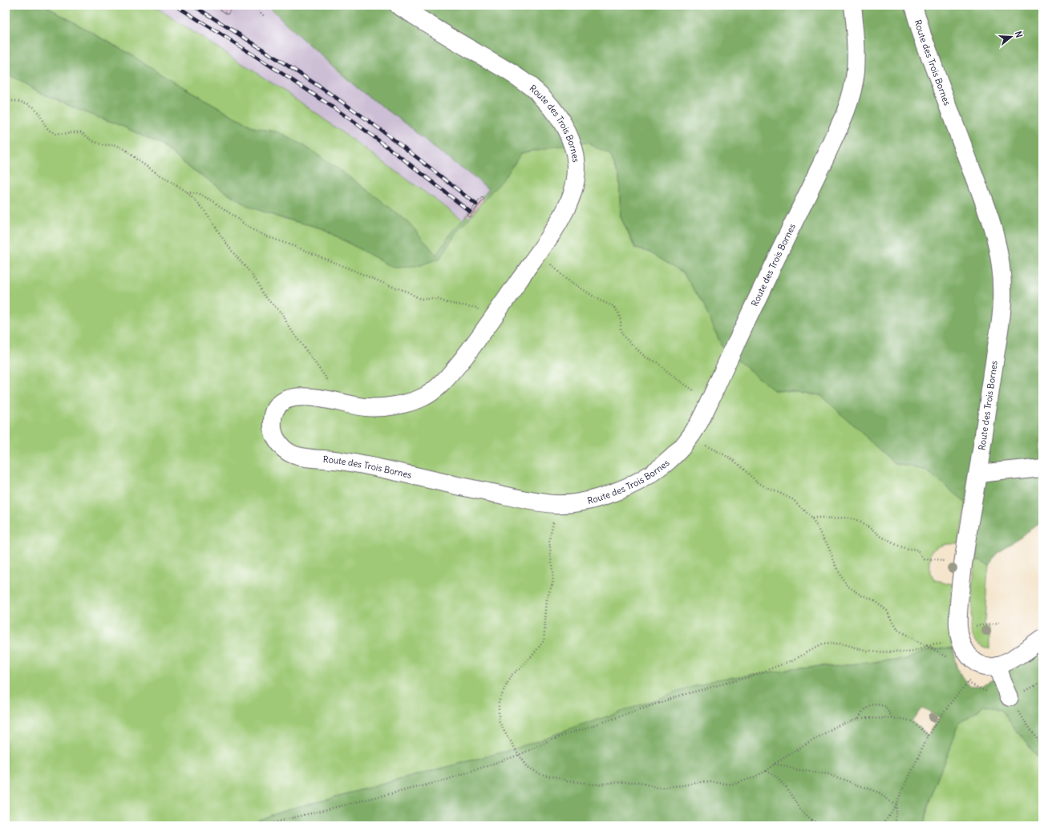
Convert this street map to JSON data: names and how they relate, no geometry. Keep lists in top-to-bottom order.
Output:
{
  "streets": {
    "street": ["Route des Trois Bornes"]
  },
  "north": "right"
}
